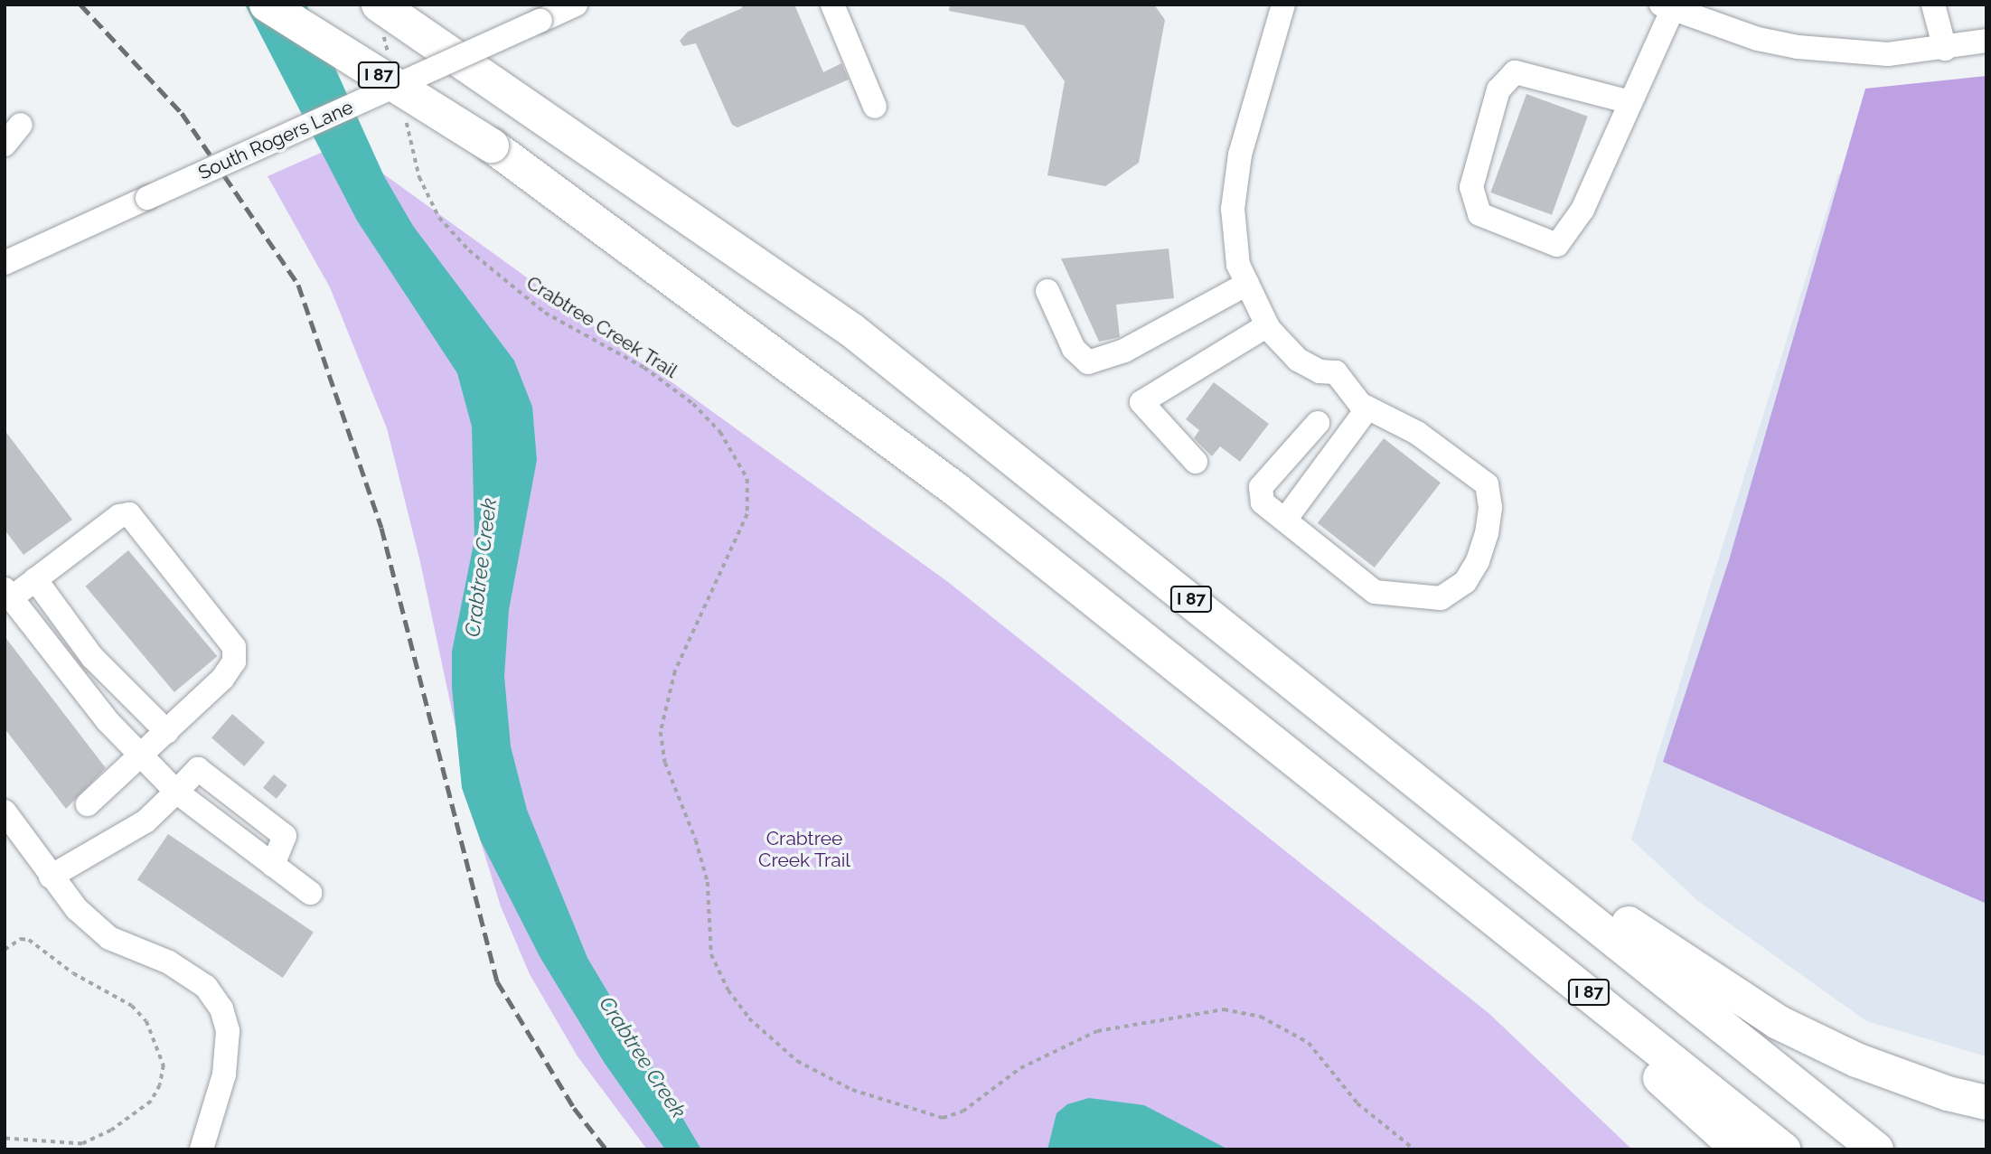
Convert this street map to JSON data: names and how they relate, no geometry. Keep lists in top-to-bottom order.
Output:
{
  "streets": {
    "highway": ["I 87"],
    "street": ["South Rogers Lane"],
    "path": ["Crabtree Creek Trail"]
  },
  "water": ["Crabtree Creek"],
  "parks": ["Crabtree Creek Trail"]
}
